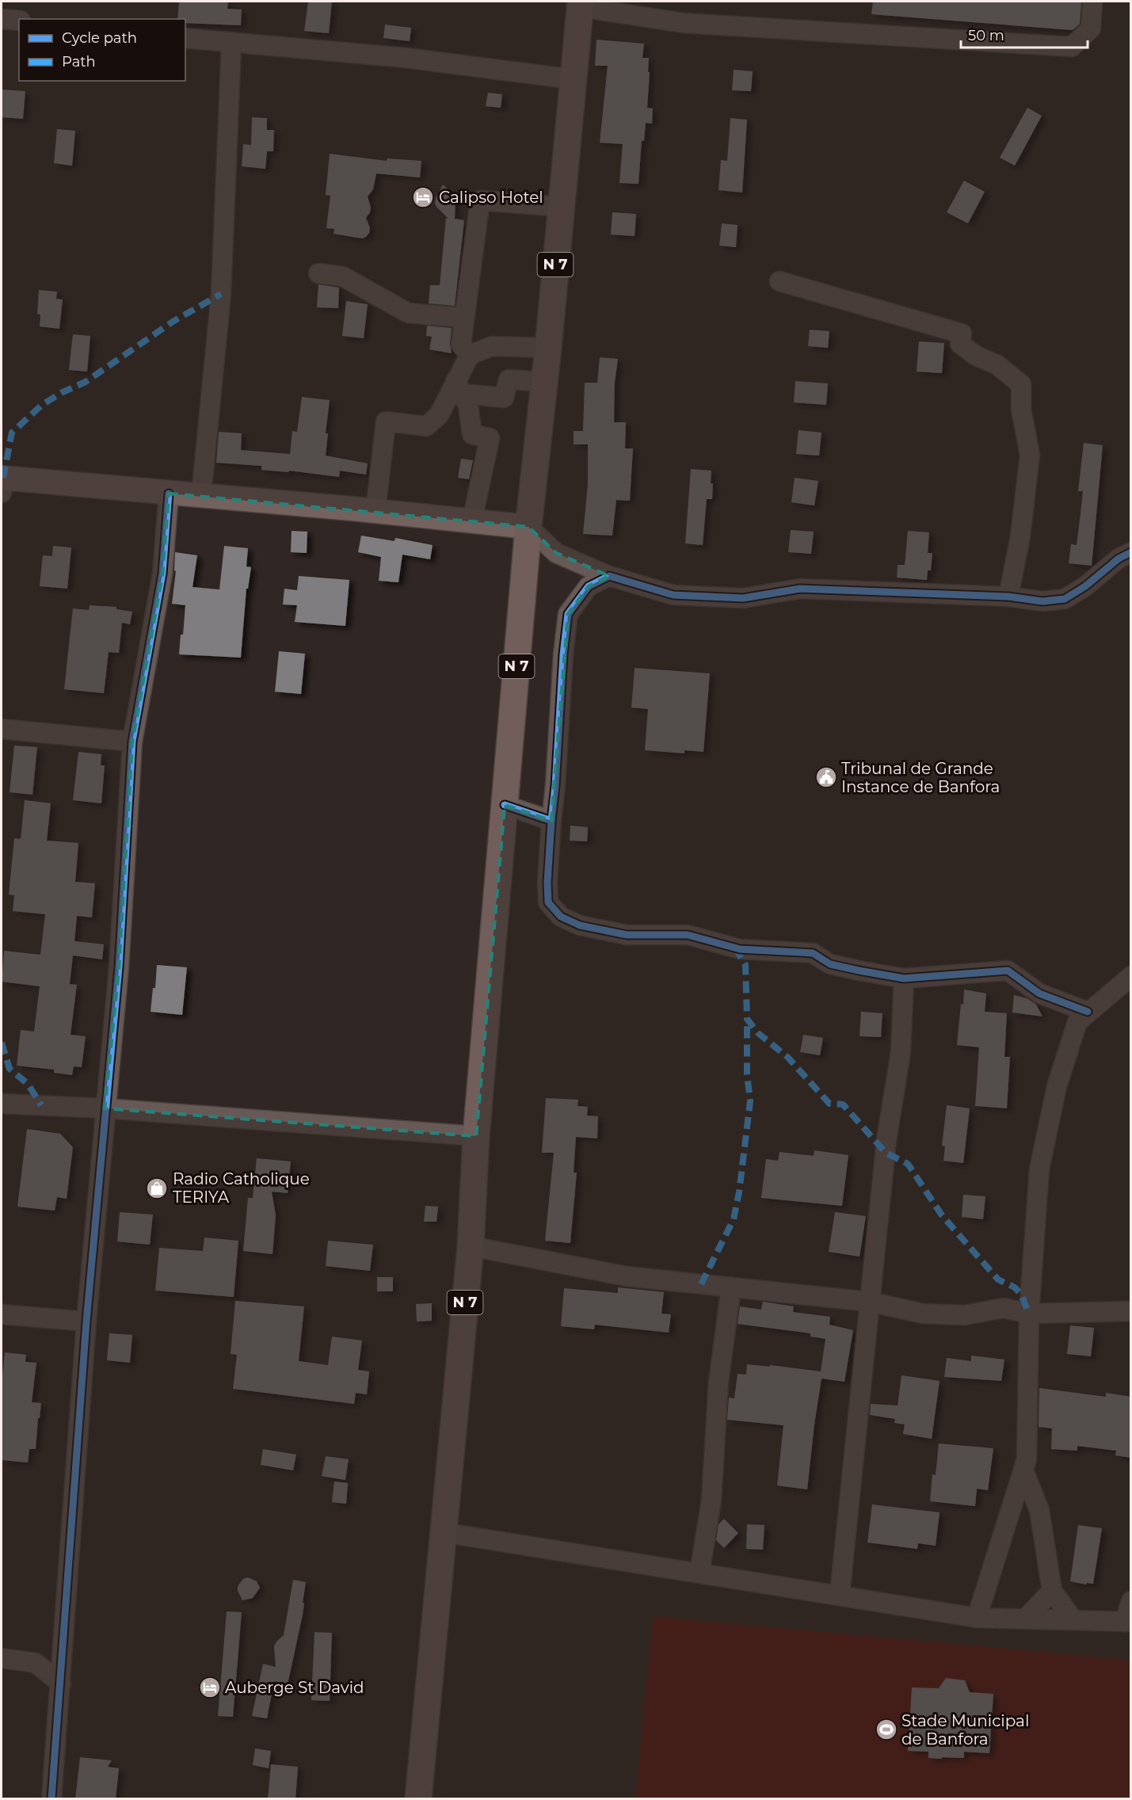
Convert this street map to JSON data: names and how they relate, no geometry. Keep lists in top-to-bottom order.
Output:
{
  "streets": {
    "highway": ["N 7"]
  },
  "places": {
    "hotel": ["Calipso Hotel", "Auberge St David"],
    "public building": ["Tribunal de Grande Instance de Banfora"],
    "shop": ["Radio Catholique TERIYA"],
    "sports": ["Stade Municipal de Banfora"]
  },
  "legend": ["Cycle path", "Path"],
  "scale_bar": "50 m"
}
